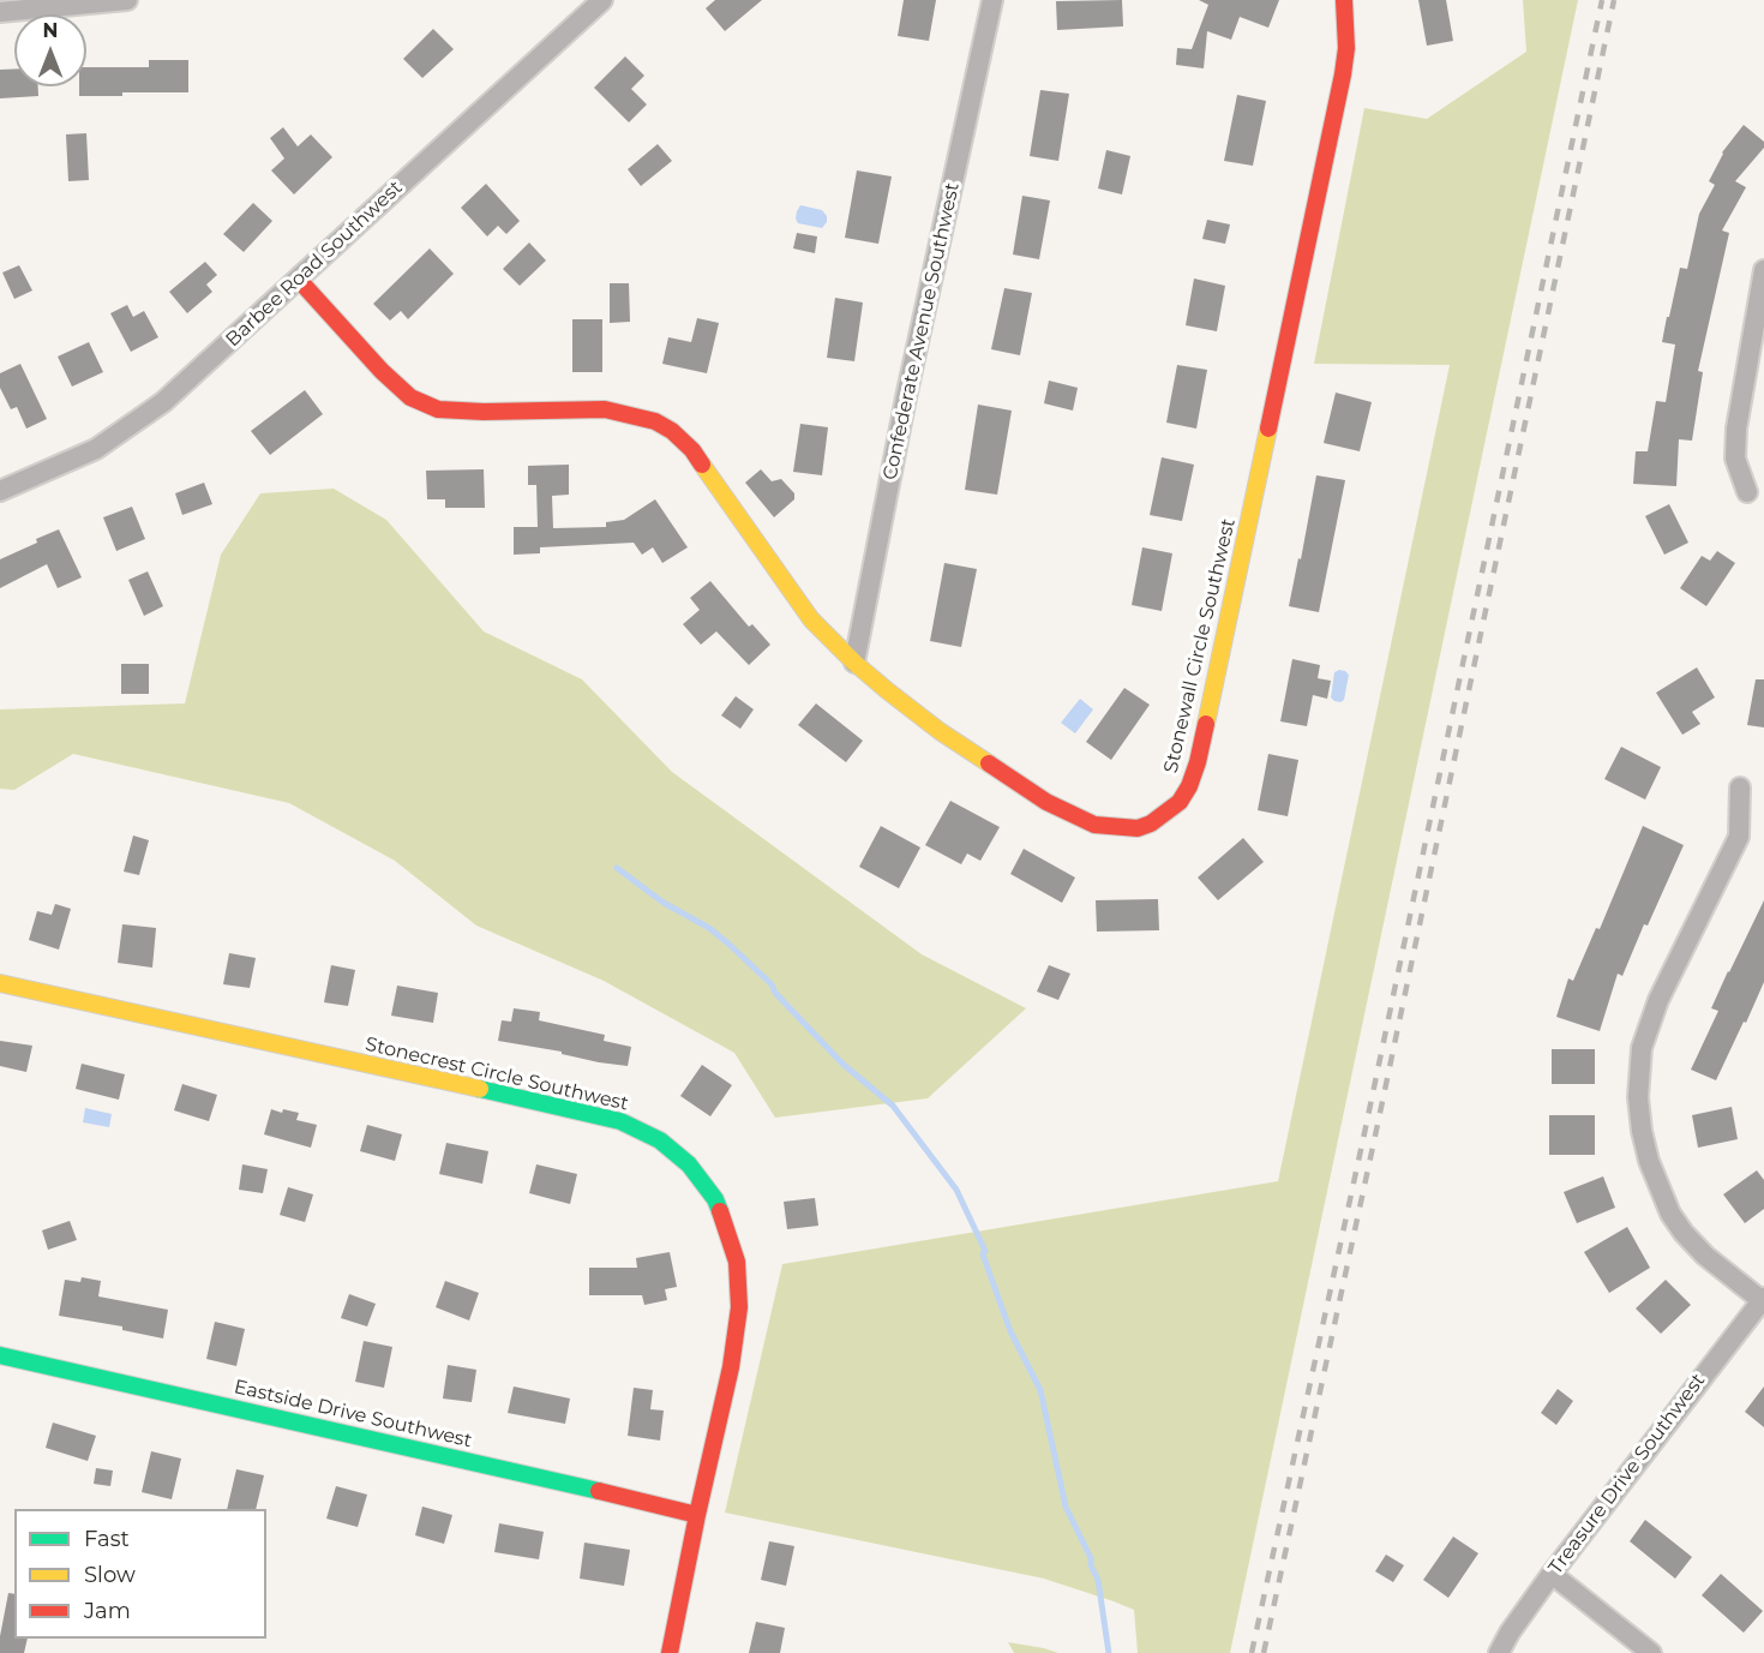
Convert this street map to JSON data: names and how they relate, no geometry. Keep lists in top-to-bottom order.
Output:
{
  "streets": {
    "street": [
      "Barbee Road Southwest",
      "Confederate Avenue Southwest",
      "Stonewall Circle Southwest",
      "Stonecrest Circle Southwest",
      "Eastside Drive Southwest",
      "Treasure Drive Southwest"
    ]
  },
  "crossings": [
    ["Barbee Road Southwest", "Stonewall Circle Southwest"],
    ["Confederate Avenue Southwest", "Stonewall Circle Southwest"],
    ["Stonecrest Circle Southwest", "Eastside Drive Southwest"]
  ],
  "legend": ["Fast", "Slow", "Jam"],
  "north": "top"
}
